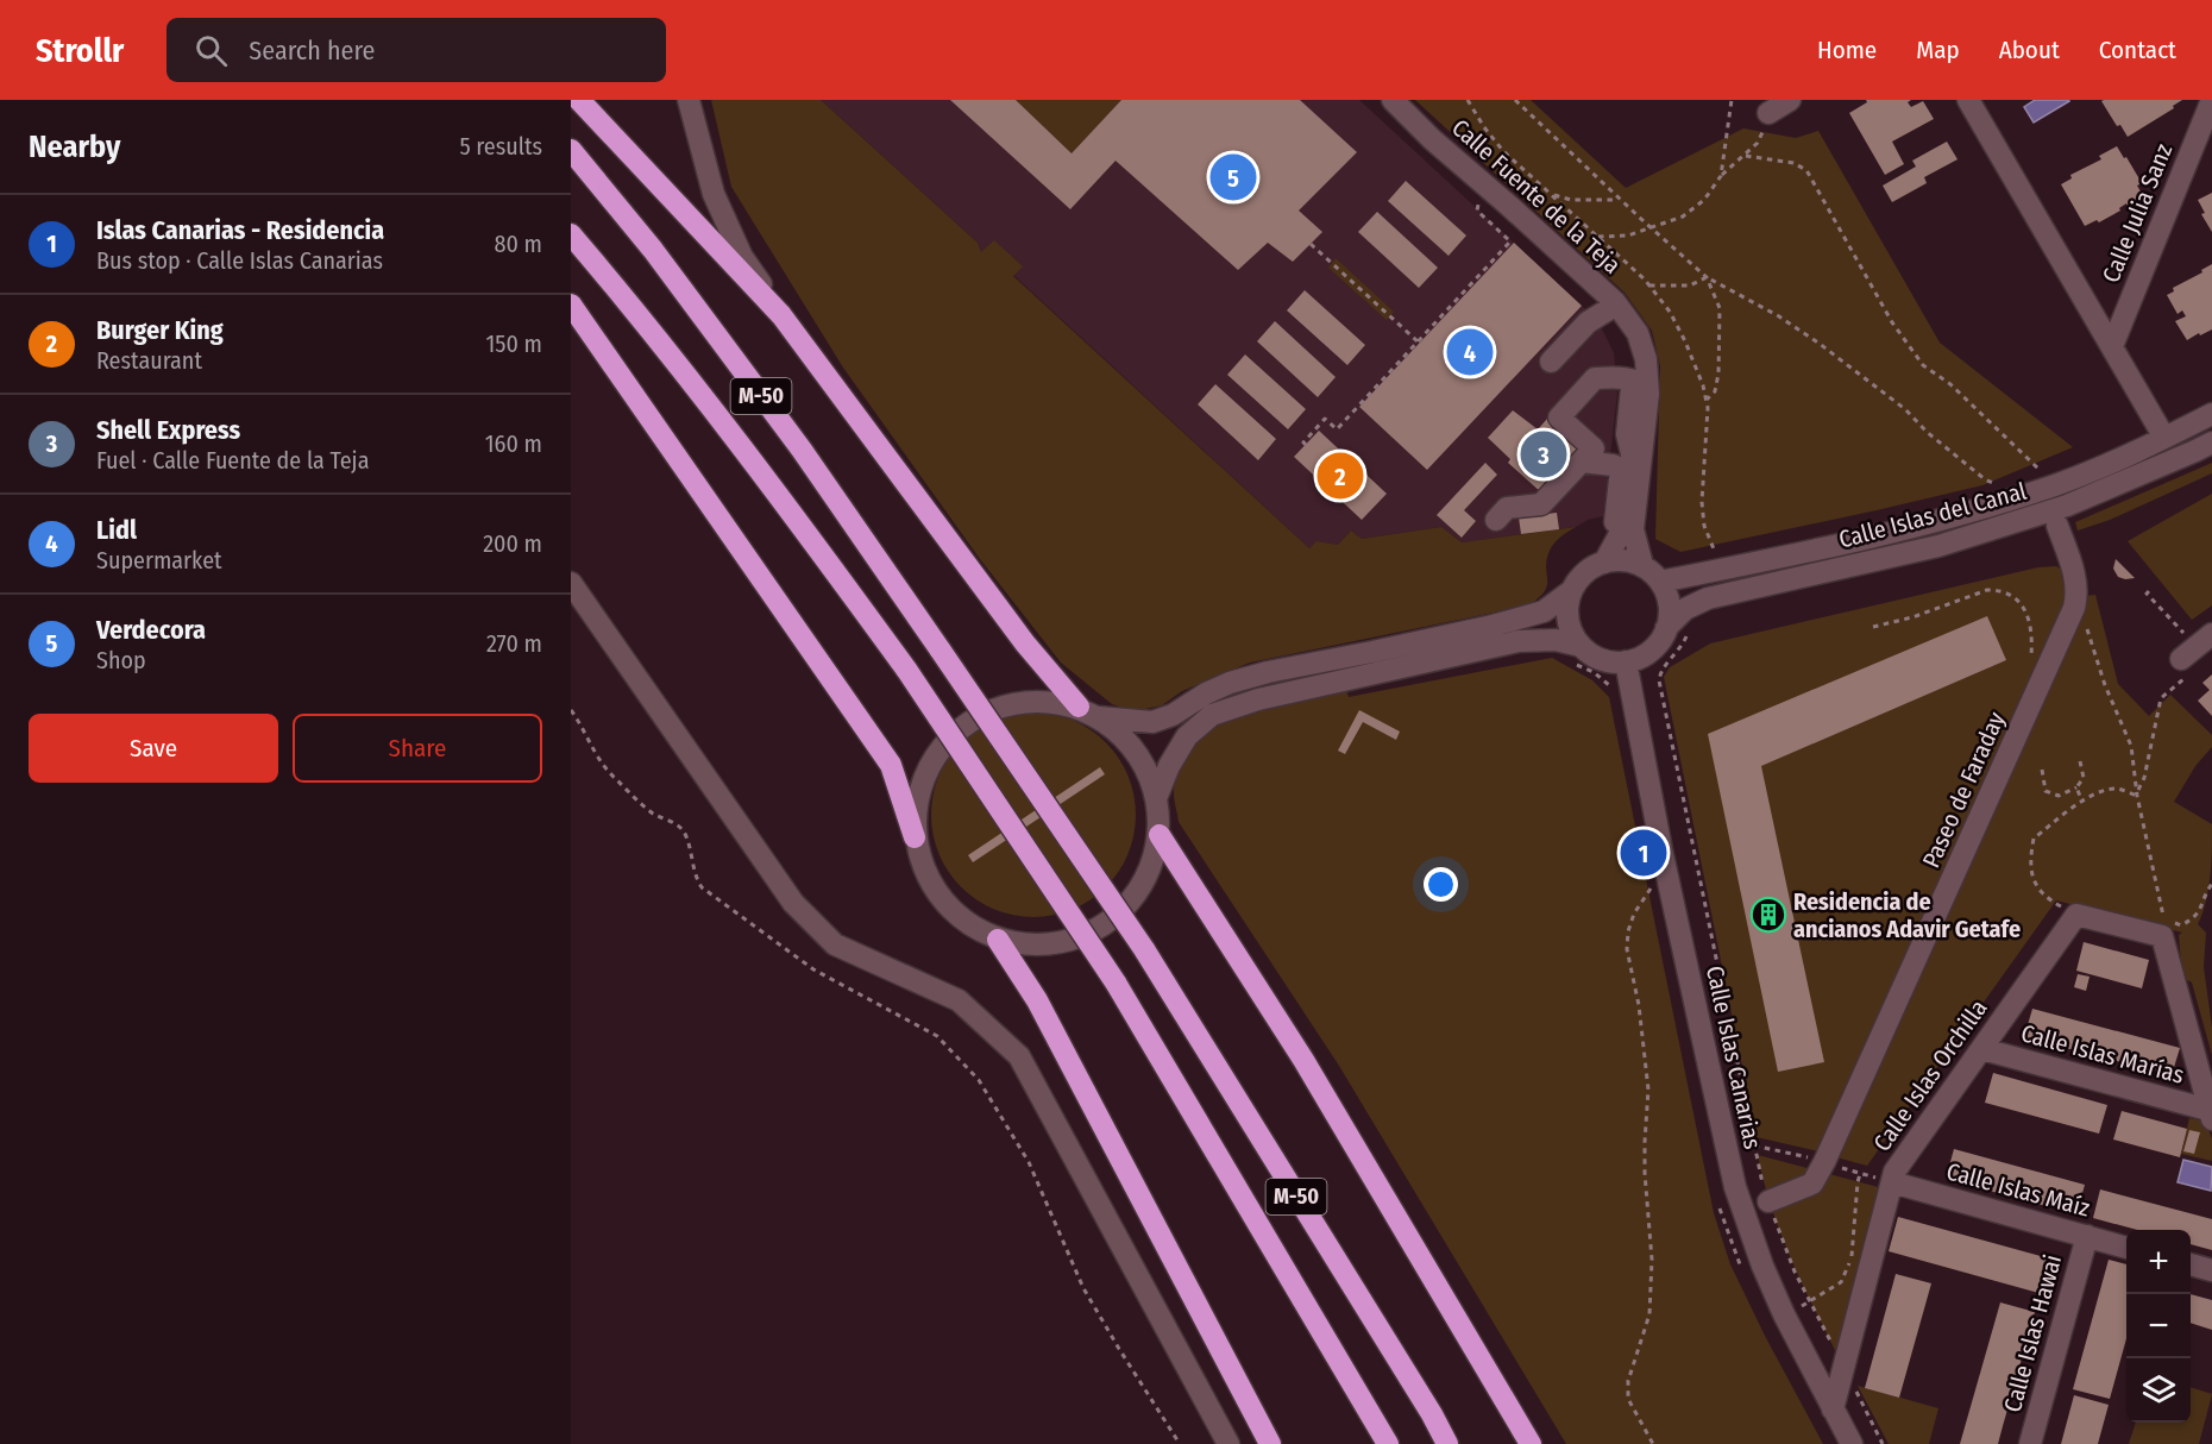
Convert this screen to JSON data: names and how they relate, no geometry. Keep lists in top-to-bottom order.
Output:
{
  "streets": {
    "highway": ["M-50"],
    "street": [
      "Calle Fuente de la Teja",
      "Calle Julia Sanz",
      "Calle Islas del Canal",
      "Paseo de Faraday",
      "Calle Islas Marías",
      "Calle Islas Canarias",
      "Calle Islas Orchilla",
      "Calle Islas Maíz",
      "Calle Islas Hawai"
    ]
  },
  "crossings": [
    ["Calle Fuente de la Teja", "Calle Islas del Canal"],
    ["Calle Fuente de la Teja", "Calle Islas Canarias"],
    ["Calle Islas del Canal", "Calle Islas Canarias"],
    ["Calle Islas Marías", "Calle Islas Orchilla"],
    ["Calle Islas Canarias", "Calle Islas Orchilla"],
    ["Calle Islas Orchilla", "Calle Islas Maíz"],
    ["Calle Islas Maíz", "Calle Islas Hawai"]
  ],
  "places": {
    "building": ["Residencia de ancianos Adavir Getafe"]
  },
  "page": {
    "header": "Strollr",
    "search": "Search here",
    "nav": [
      "Home",
      "Map",
      "About",
      "Contact"
    ],
    "heading": ["Nearby", "5 results"],
    "pins": [
      "5",
      "4",
      "3",
      "2",
      "1"
    ],
    "list": [
      {
        "mark": "1",
        "name": "Islas Canarias - Residencia",
        "note": "Bus stop · Calle Islas Canarias",
        "value": "80 m"
      },
      {
        "mark": "2",
        "name": "Burger King",
        "note": "Restaurant",
        "value": "150 m"
      },
      {
        "mark": "3",
        "name": "Shell Express",
        "note": "Fuel · Calle Fuente de la Teja",
        "value": "160 m"
      },
      {
        "mark": "4",
        "name": "Lidl",
        "note": "Supermarket",
        "value": "200 m"
      },
      {
        "mark": "5",
        "name": "Verdecora",
        "note": "Shop",
        "value": "270 m"
      }
    ],
    "buttons": ["Save", "Share"],
    "map_buttons": ["+", "−"]
  }
}
